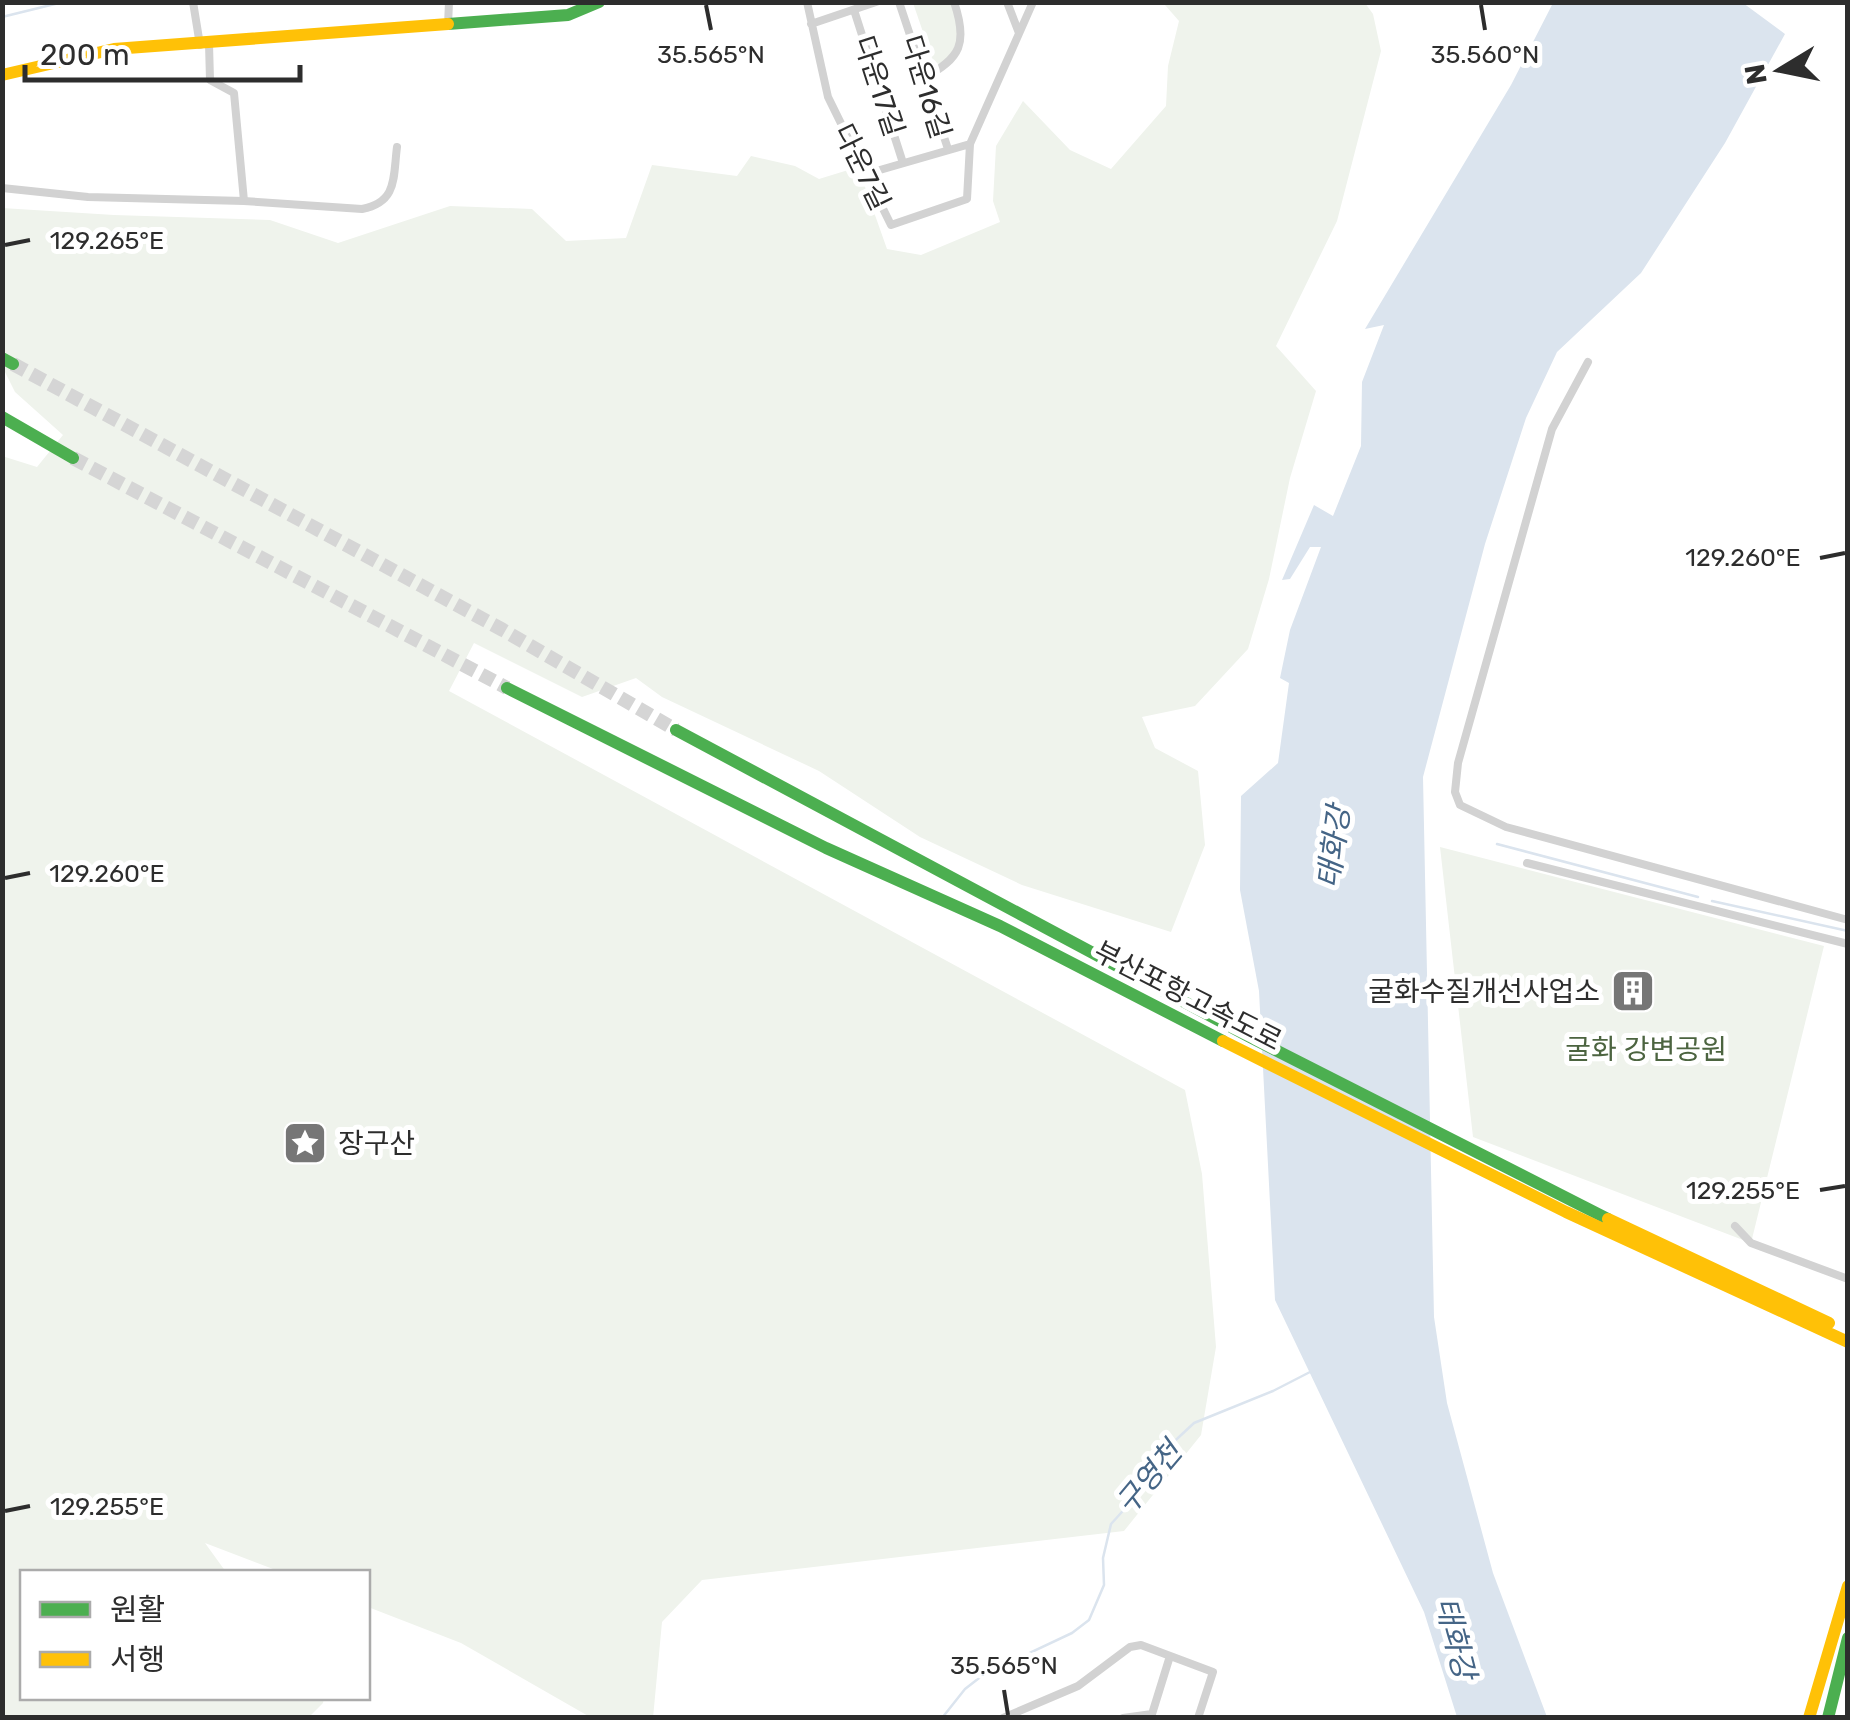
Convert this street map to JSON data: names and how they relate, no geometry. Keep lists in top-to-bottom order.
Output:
{
  "streets": {
    "main road": ["부산포항고속도로"],
    "street": ["다운17길", "다운16길", "다운7길"]
  },
  "crossings": [
    ["다운17길", "다운16길"],
    ["다운17길", "다운7길"],
    ["다운16길", "다운7길"]
  ],
  "water": ["태화강", "구영천"],
  "parks": ["굴화 강변공원"],
  "places": {
    "building": ["굴화수질개선사업소"],
    "place": ["장구산"]
  },
  "legend": ["원활", "서행"],
  "scale_bar": "200 m",
  "north": "left",
  "coordinates": [
    "35.565°N",
    "35.560°N",
    "129.265°E",
    "129.260°E",
    "129.255°E"
  ]
}
